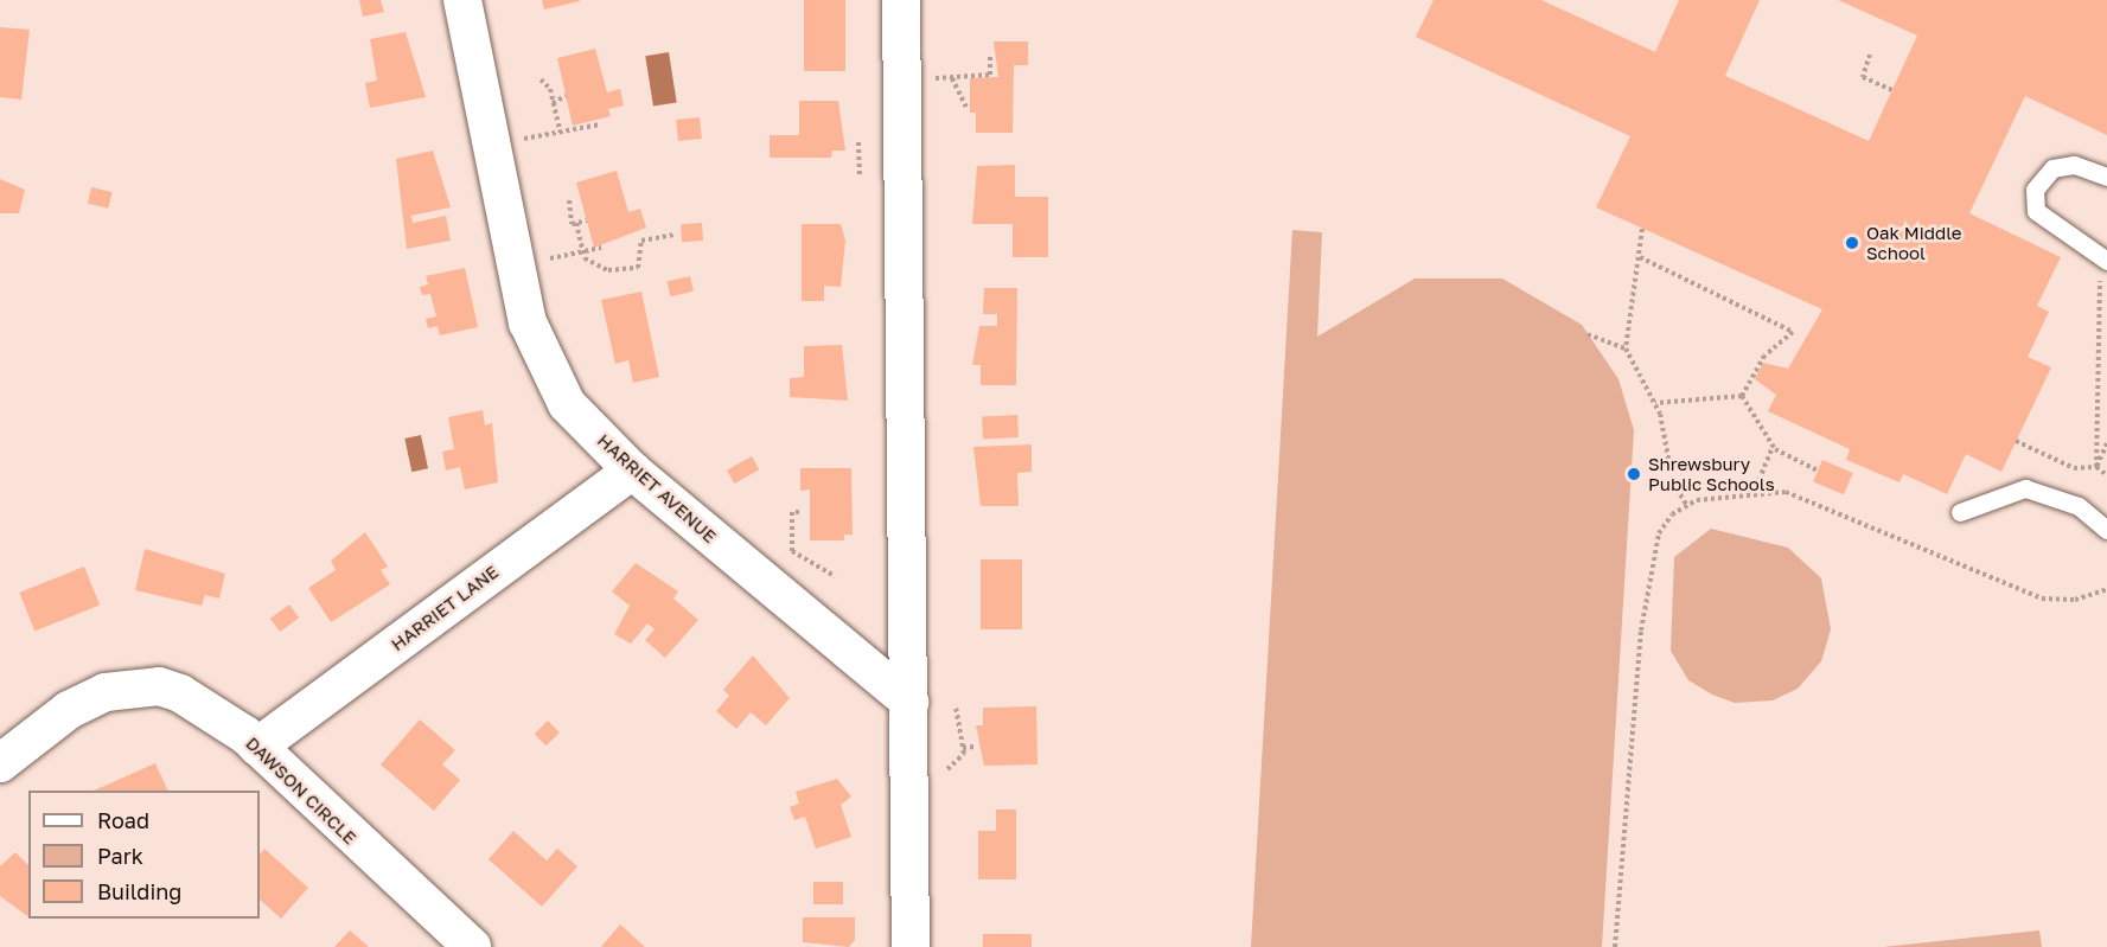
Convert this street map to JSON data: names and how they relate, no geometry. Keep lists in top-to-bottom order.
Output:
{
  "streets": {
    "street": ["HARRIET AVENUE", "HARRIET LANE", "DAWSON CIRCLE"]
  },
  "crossings": [
    ["HARRIET AVENUE", "HARRIET LANE"],
    ["HARRIET LANE", "DAWSON CIRCLE"]
  ],
  "places": ["Oak Middle School", "Shrewsbury Public Schools"],
  "legend": ["Road", "Park", "Building"]
}
